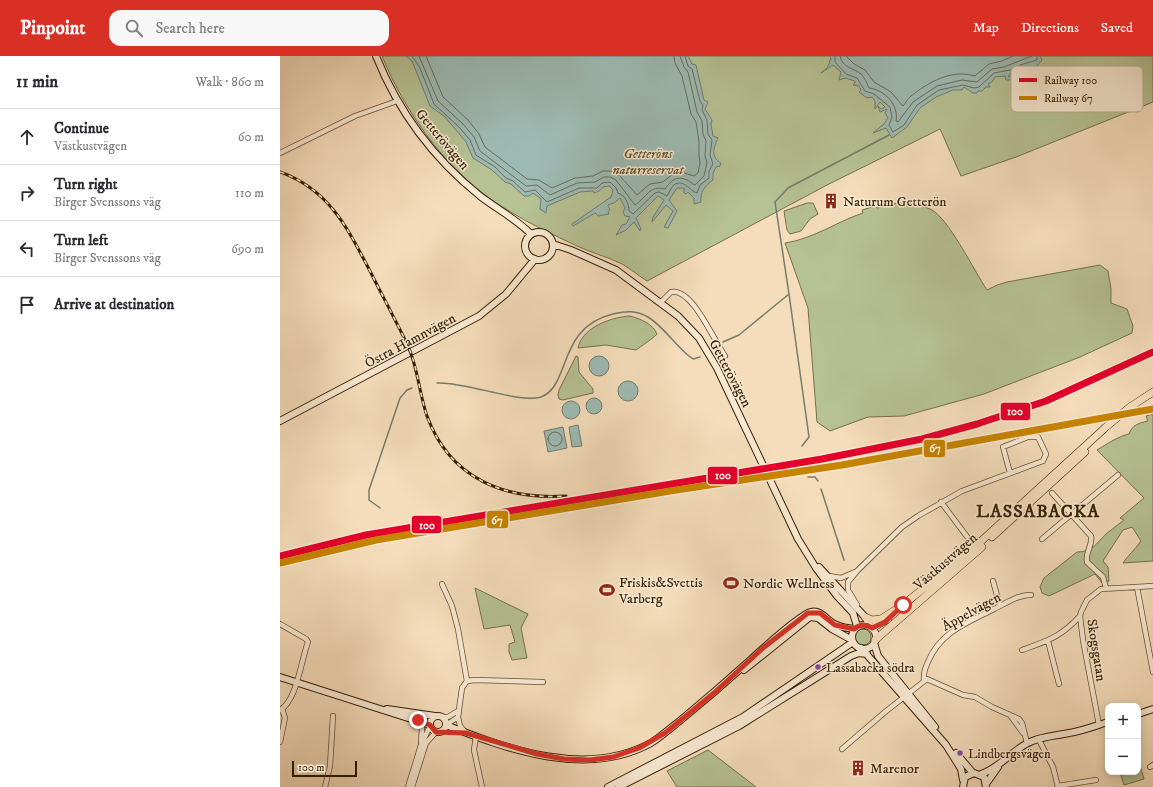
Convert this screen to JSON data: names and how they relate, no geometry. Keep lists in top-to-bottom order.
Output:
{
  "streets": {
    "main road": ["Västkustvägen"],
    "street": [
      "Getterövägen",
      "Östra Hamnvägen",
      "Äppelvägen",
      "Skogsgatan"
    ]
  },
  "crossings": [
    ["Getterövägen", "Östra Hamnvägen"],
    ["Getterövägen", "Västkustvägen"]
  ],
  "districts": ["LASSABACKA"],
  "parks": ["Getteröns naturreservat"],
  "places": {
    "building": ["Naturum Getterön", "Marenor"],
    "sports": ["Nordic Wellness", "Friskis&Svettis Varberg"],
    "other": ["Lassabacka södra", "Lindbergsvägen"]
  },
  "lines": ["rail line 100", "rail line 67"],
  "legend": ["Railway 100", "Railway 67"],
  "scale_bar": "100 m",
  "page": {
    "header": "Pinpoint",
    "search": "Search here",
    "nav": ["Map", "Directions", "Saved"],
    "heading": ["11 min", "Walk · 860 m"],
    "list": [
      ["Continue", "Västkustvägen", "60 m"],
      ["Turn right", "Birger Svenssons väg", "110 m"],
      ["Turn left", "Birger Svenssons väg", "690 m"],
      "Arrive at destination"
    ],
    "map_buttons": ["+", "−"],
    "scale": "100 m"
  }
}
